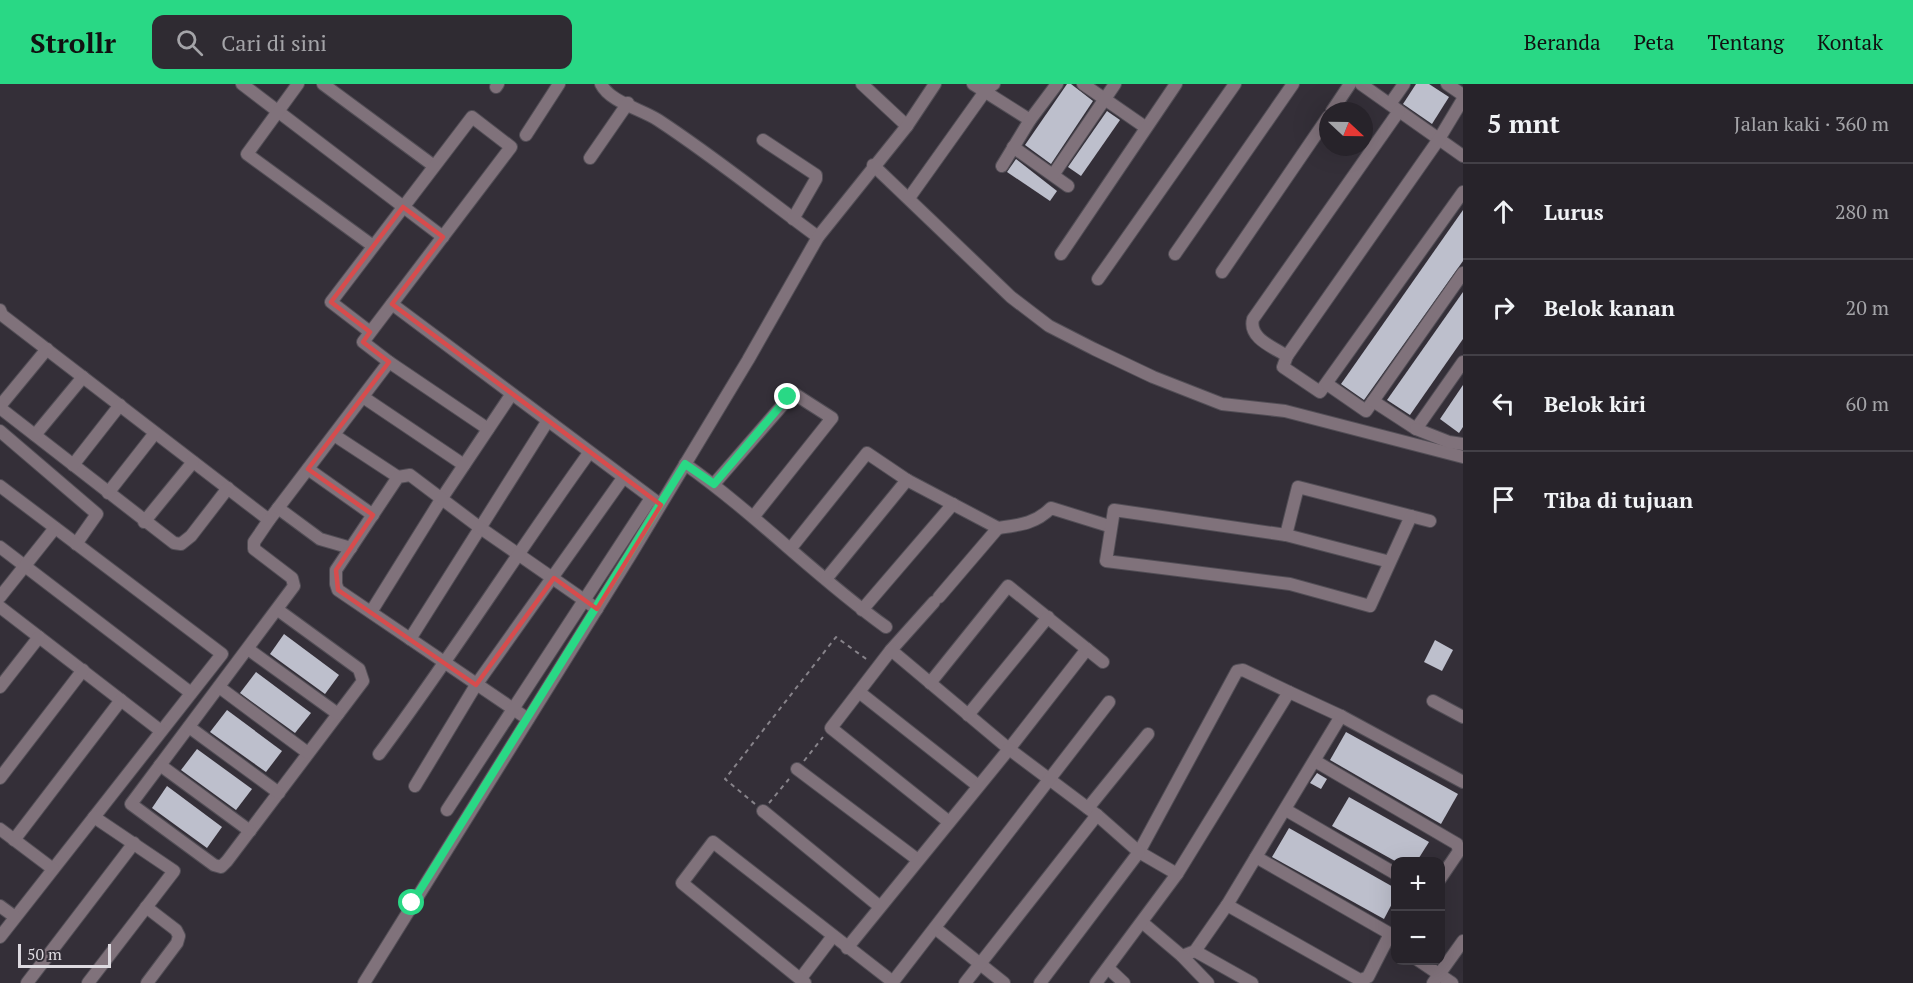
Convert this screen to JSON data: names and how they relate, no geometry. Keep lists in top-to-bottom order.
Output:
{
  "scale_bar": "50 m",
  "north": "right",
  "page": {
    "header": "Strollr",
    "search": "Cari di sini",
    "nav": [
      "Beranda",
      "Peta",
      "Tentang",
      "Kontak"
    ],
    "heading": ["5 mnt", "Jalan kaki · 360 m"],
    "list": [
      ["Lurus", "280 m"],
      ["Belok kanan", "20 m"],
      ["Belok kiri", "60 m"],
      "Tiba di tujuan"
    ],
    "map_buttons": ["+", "−"],
    "scale": "50 m"
  }
}
